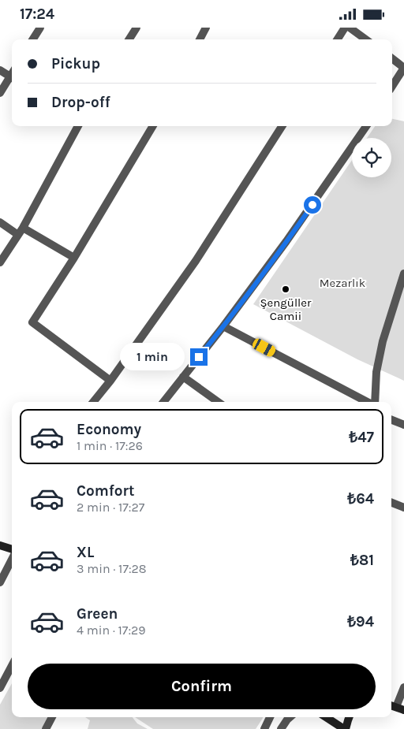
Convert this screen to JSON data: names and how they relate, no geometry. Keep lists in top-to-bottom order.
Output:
{
  "parks": ["Mezarlık"],
  "places": ["Şengüller Camii"],
  "page": {
    "status": "17:24",
    "banner": ["Pickup", "Drop-off"],
    "bubble": "1 min",
    "list": [
      {
        "name": "Economy",
        "note": "1 min · 17:26",
        "value": "₺47"
      },
      {
        "name": "Comfort",
        "note": "2 min · 17:27",
        "value": "₺64"
      },
      {
        "name": "XL",
        "note": "3 min · 17:28",
        "value": "₺81"
      },
      {
        "name": "Green",
        "note": "4 min · 17:29",
        "value": "₺94"
      }
    ],
    "buttons": "Confirm"
  }
}
